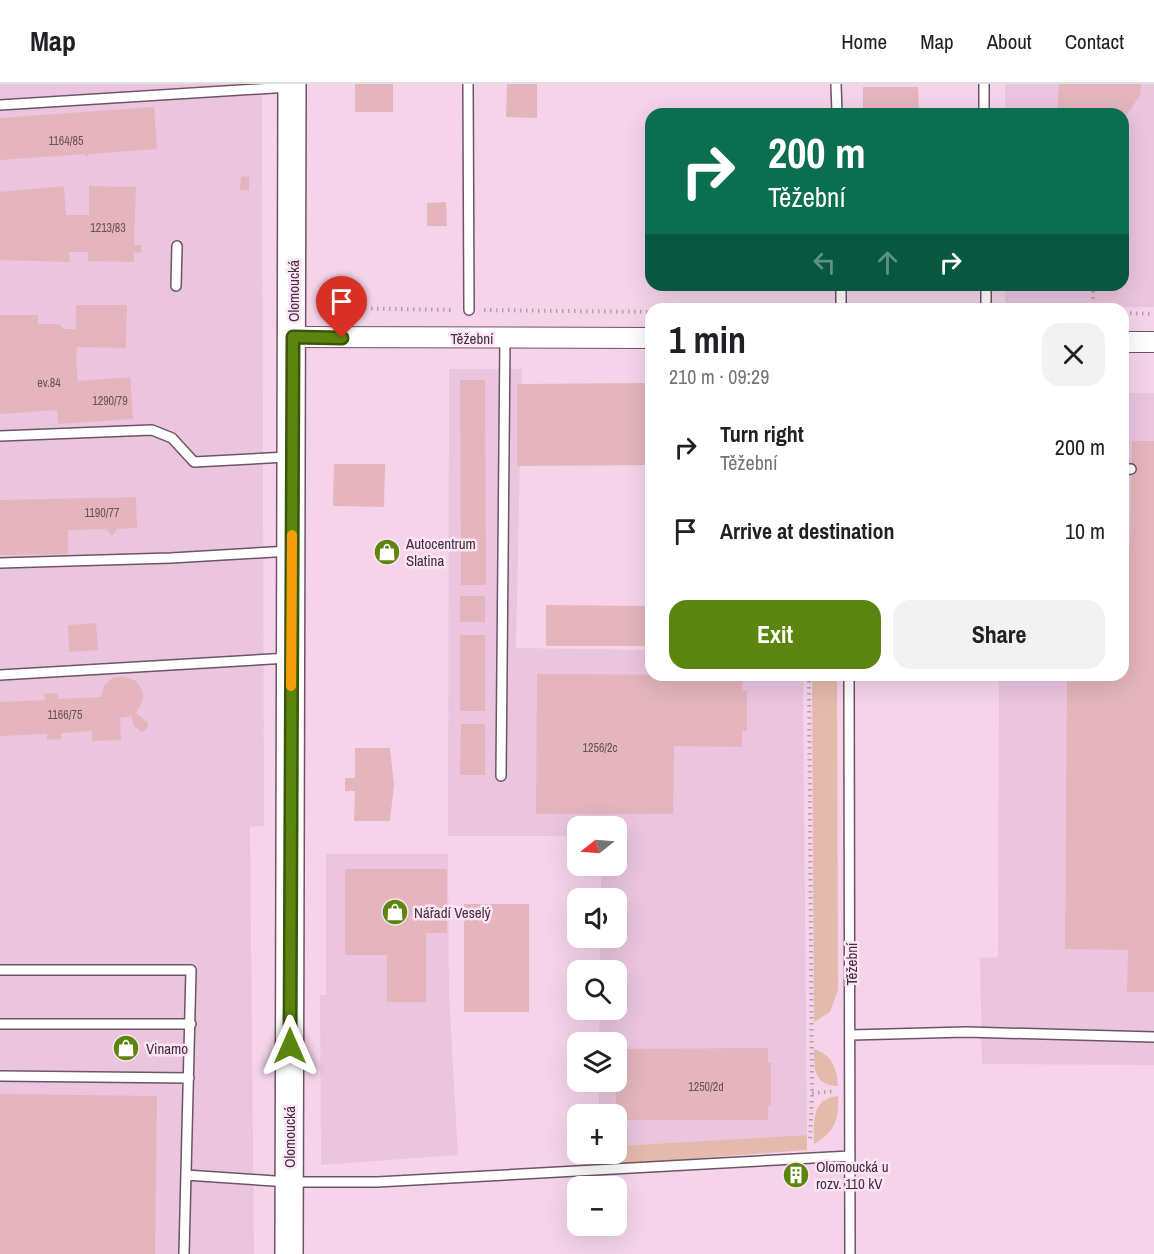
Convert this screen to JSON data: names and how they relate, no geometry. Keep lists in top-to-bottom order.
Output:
{
  "streets": {
    "main road": ["Olomoucká"],
    "street": ["Těžební"]
  },
  "crossings": [
    ["Olomoucká", "Těžební"]
  ],
  "places": {
    "shop": ["Autocentrum Slatina", "Nářadí Veselý", "Vinamo"],
    "building": ["Olomoucká u rozv. 110 kV"]
  },
  "house_numbers": [
    "1164/85",
    "1213/83",
    "ev.84",
    "1290/79",
    "1190/77",
    "1166/75",
    "1256/2c",
    "1250/2d"
  ],
  "north": "left",
  "page": {
    "header": "Map",
    "nav": [
      "Home",
      "Map",
      "About",
      "Contact"
    ],
    "turn": ["200 m", "Těžební"],
    "heading": ["1 min", "210 m · 09:29"],
    "list": [
      {
        "name": "Turn right",
        "note": "Těžební",
        "value": "200 m"
      },
      {
        "name": "Arrive at destination",
        "value": "10 m"
      }
    ],
    "buttons": ["Exit", "Share"],
    "map_buttons": ["+", "−"]
  }
}
